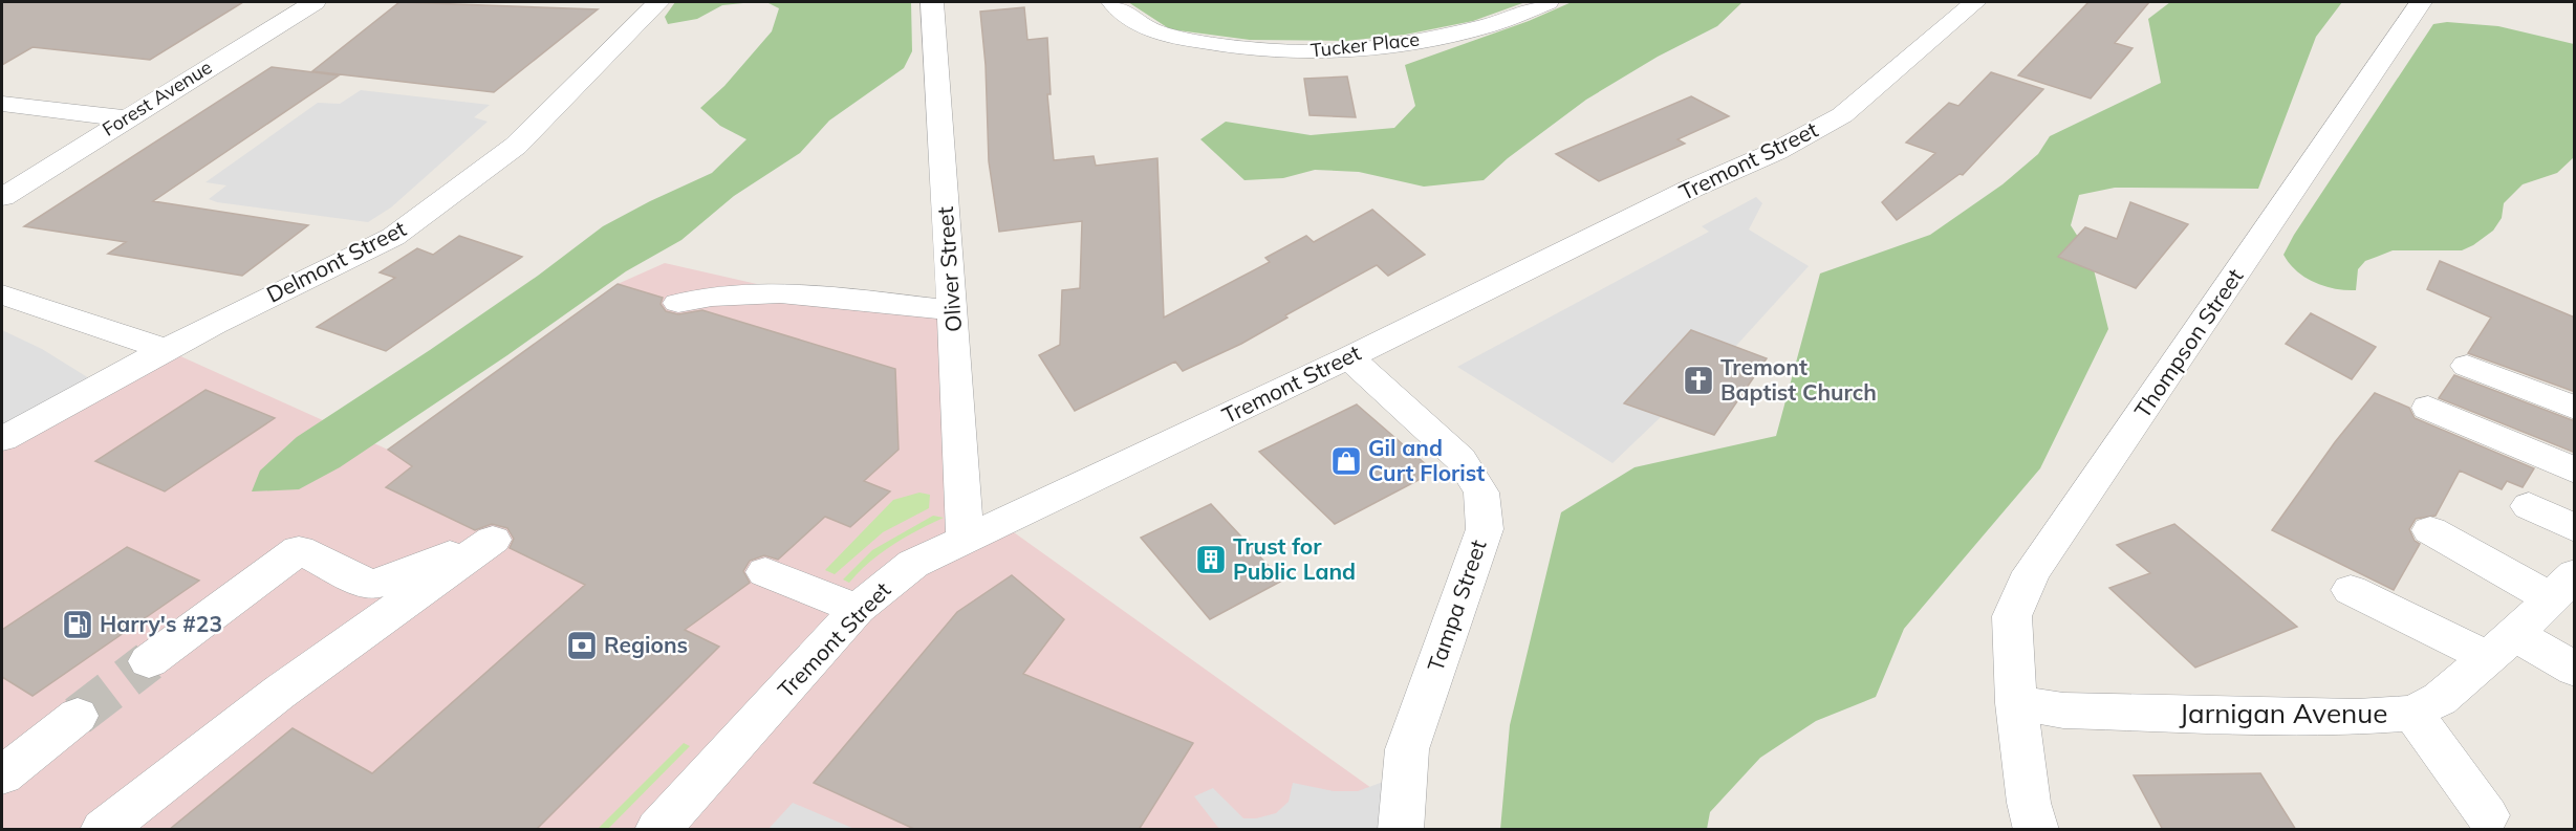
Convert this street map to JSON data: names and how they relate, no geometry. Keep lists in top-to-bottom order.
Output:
{
  "streets": {
    "street": [
      "Tucker Place",
      "Forest Avenue",
      "Tremont Street",
      "Delmont Street",
      "Oliver Street",
      "Thompson Street",
      "Tampa Street",
      "Jarnigan Avenue"
    ]
  },
  "crossings": [
    ["Tremont Street", "Oliver Street"],
    ["Tremont Street", "Tampa Street"],
    ["Thompson Street", "Jarnigan Avenue"]
  ],
  "places": {
    "church": ["Tremont Baptist Church"],
    "shop": ["Gil and Curt Florist"],
    "building": ["Trust for Public Land"],
    "fuel station": ["Harry's #23"],
    "bank": ["Regions"]
  }
}
